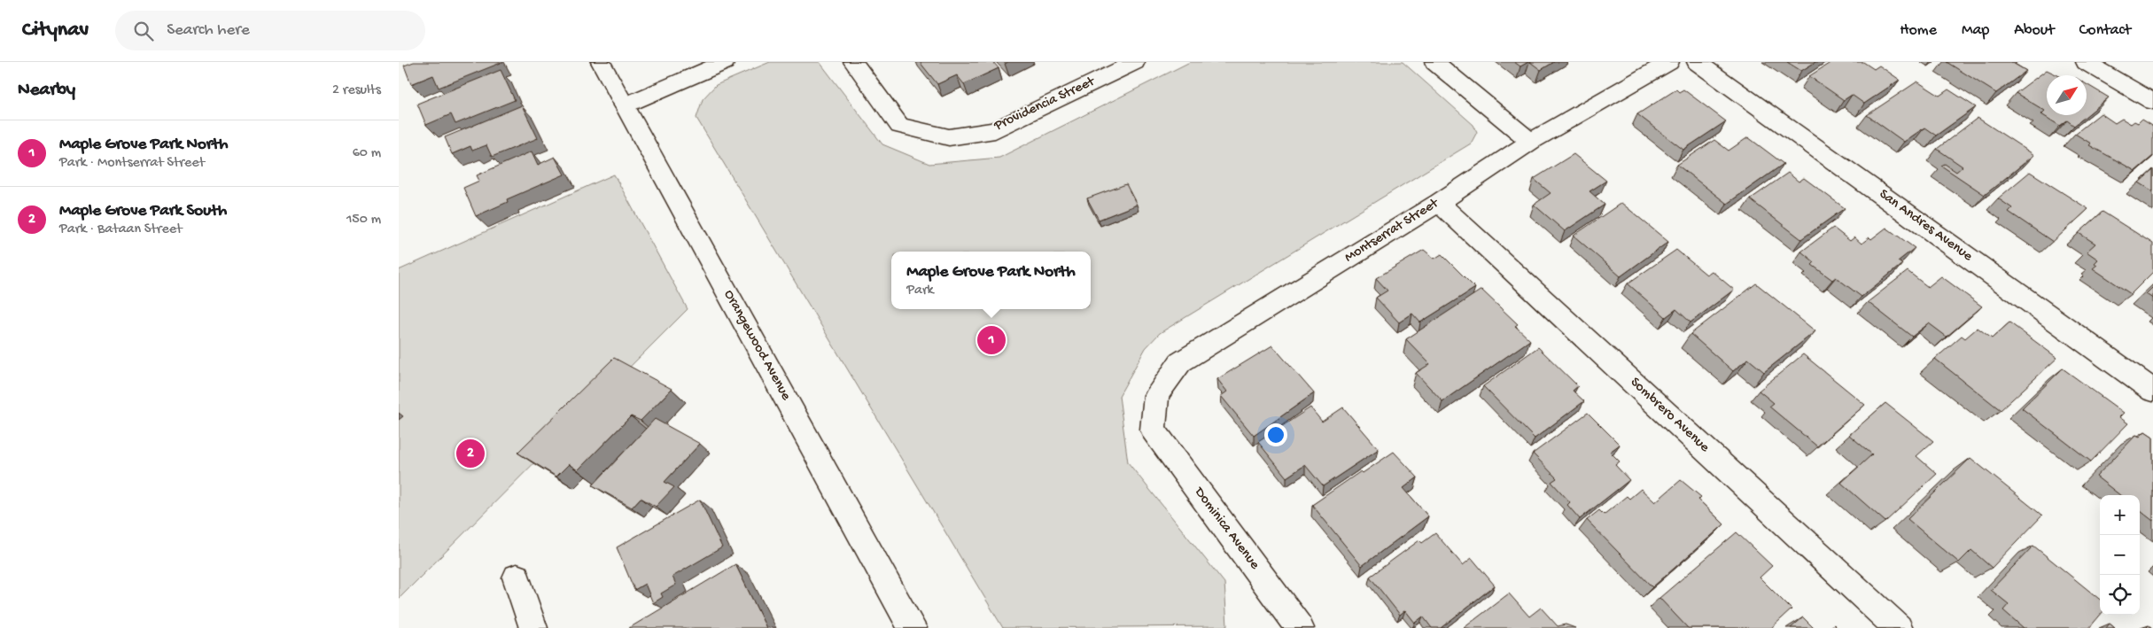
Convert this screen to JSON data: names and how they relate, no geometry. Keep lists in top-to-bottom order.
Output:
{
  "streets": {
    "street": [
      "Providencia Street",
      "San Andres Avenue",
      "Montserrat Street",
      "Orangewood Avenue",
      "Sombrero Avenue",
      "Dominica Avenue"
    ]
  },
  "crossings": [
    ["Montserrat Street", "Sombrero Avenue"],
    ["Montserrat Street", "Dominica Avenue"]
  ],
  "north": "top right",
  "page": {
    "header": "Citynav",
    "search": "Search here",
    "nav": [
      "Home",
      "Map",
      "About",
      "Contact"
    ],
    "heading": ["Nearby", "2 results"],
    "list": [
      {
        "mark": "1",
        "name": "Maple Grove Park North",
        "note": "Park · Montserrat Street",
        "value": "60 m"
      },
      {
        "mark": "2",
        "name": "Maple Grove Park South",
        "note": "Park · Bataan Street",
        "value": "150 m"
      }
    ],
    "popup": ["Maple Grove Park North", "Park"],
    "pins": ["1", "2"],
    "map_buttons": ["+", "−"]
  }
}
